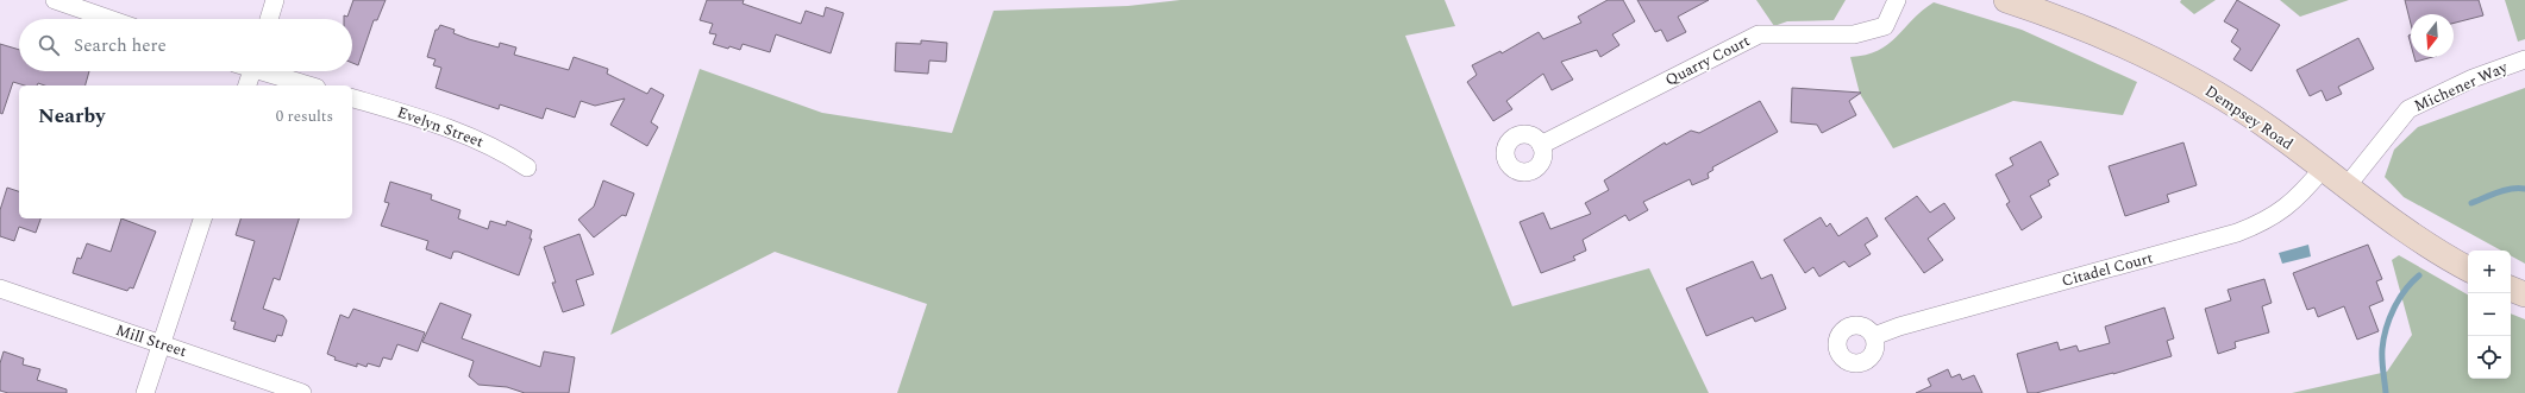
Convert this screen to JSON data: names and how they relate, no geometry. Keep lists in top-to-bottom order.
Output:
{
  "streets": {
    "street": [
      "Quarry Court",
      "Michener Way",
      "Dempsey Road",
      "Evelyn Street",
      "Citadel Court",
      "Mill Street"
    ]
  },
  "crossings": [
    ["Michener Way", "Dempsey Road"],
    ["Dempsey Road", "Citadel Court"]
  ],
  "north": "bottom",
  "page": {
    "search": "Search here",
    "heading": ["Nearby", "0 results"],
    "map_buttons": ["+", "−"]
  }
}
